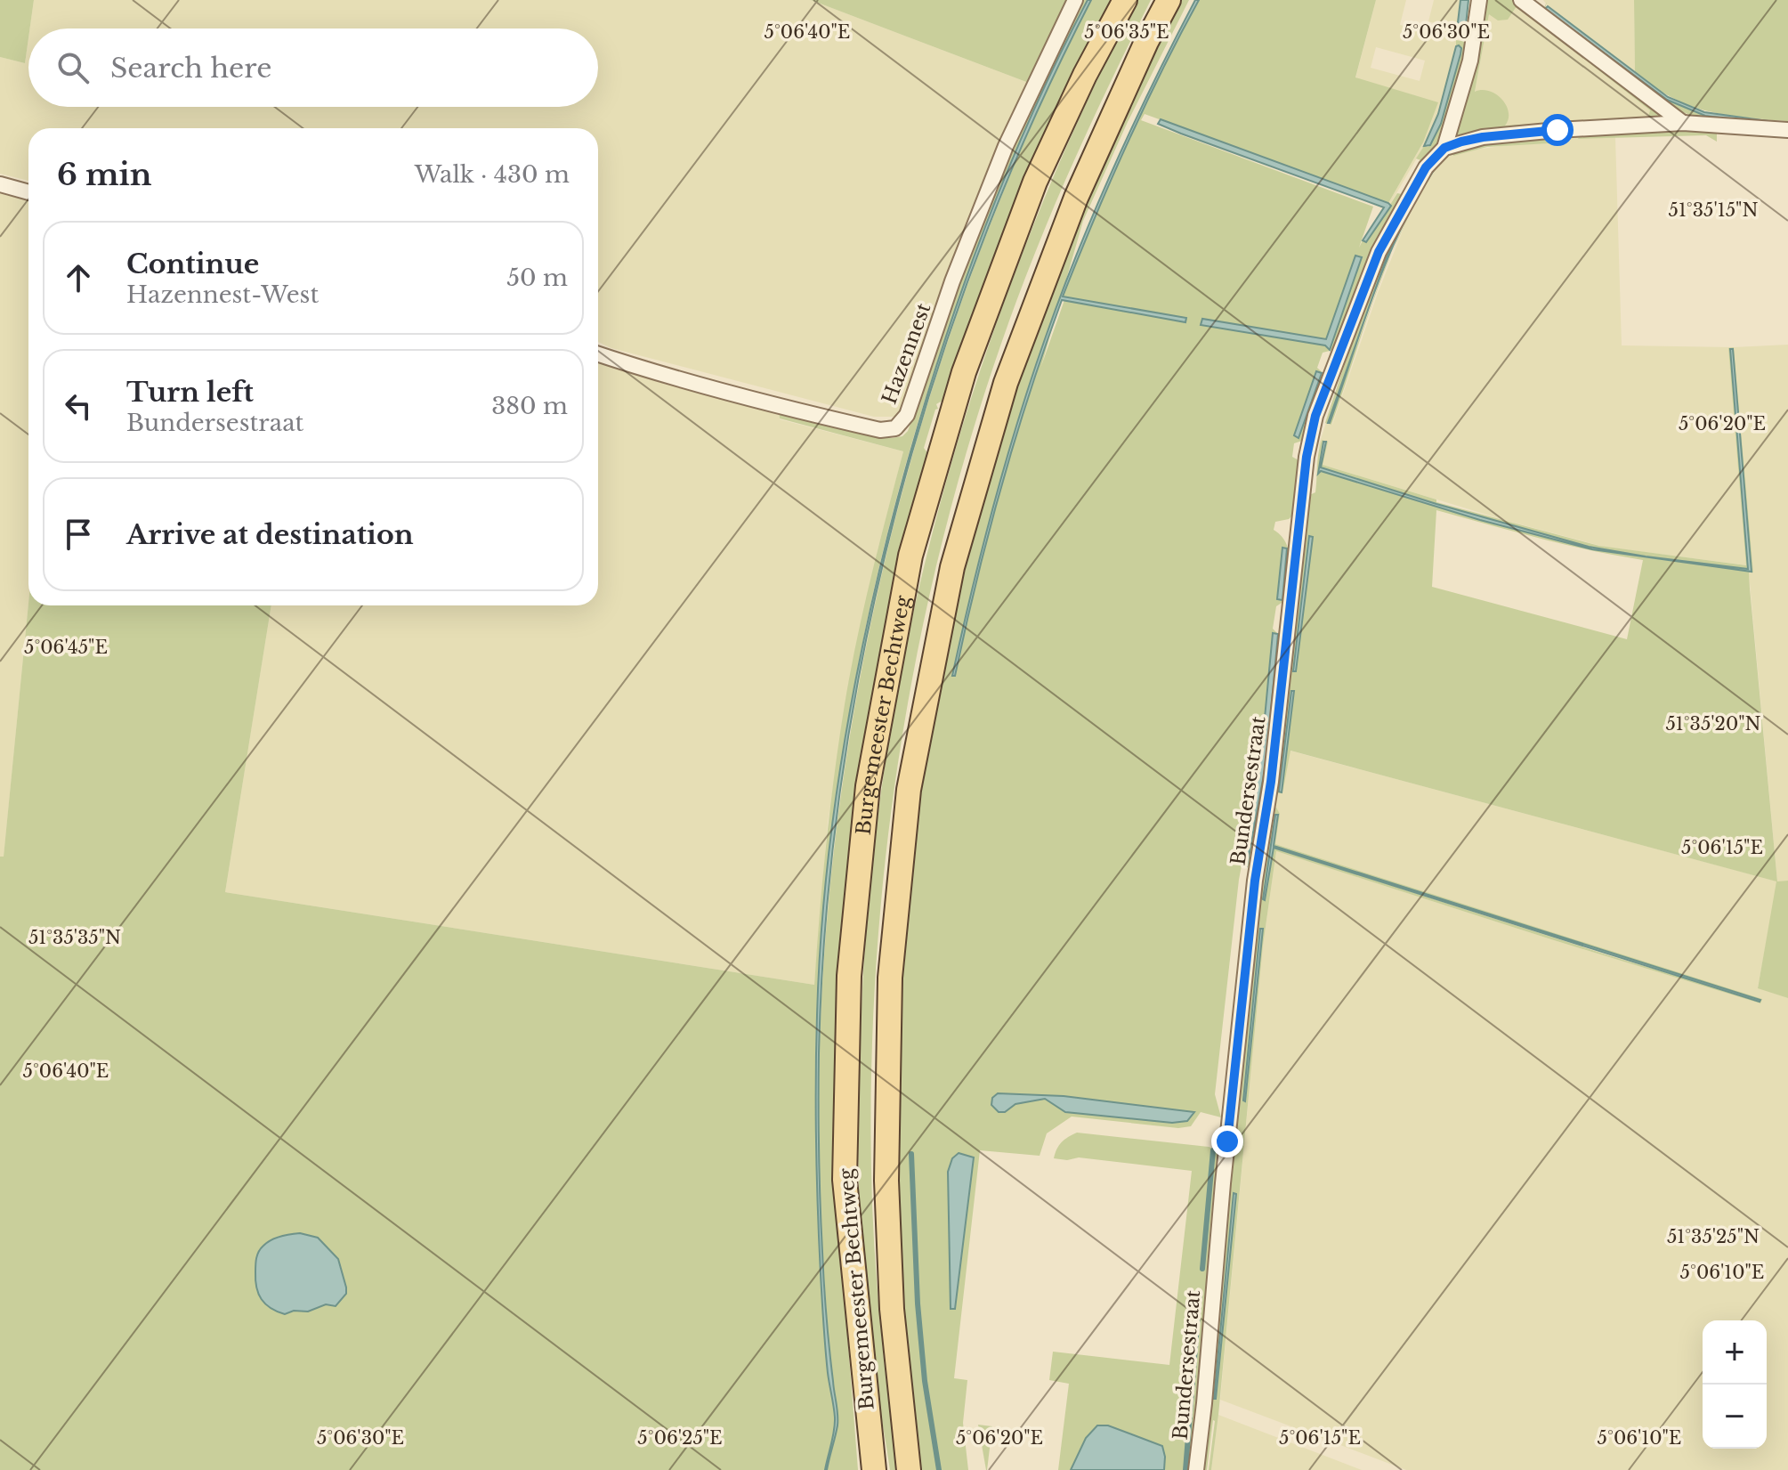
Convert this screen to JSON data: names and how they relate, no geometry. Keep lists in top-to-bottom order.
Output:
{
  "streets": {
    "main road": ["Burgemeester Bechtweg"],
    "street": ["Hazennest", "Bundersestraat"]
  },
  "page": {
    "search": "Search here",
    "heading": ["6 min", "Walk · 430 m"],
    "list": [
      ["Continue", "Hazennest-West", "50 m"],
      ["Turn left", "Bundersestraat", "380 m"],
      "Arrive at destination"
    ],
    "map_buttons": ["+", "−"]
  },
  "coordinates": [
    "5°06'40\"E",
    "5°06'35\"E",
    "5°06'30\"E",
    "51°35'15\"N",
    "5°06'20\"E",
    "5°06'45\"E",
    "51°35'20\"N",
    "5°06'15\"E",
    "51°35'35\"N",
    "51°35'25\"N",
    "5°06'10\"E",
    "5°06'25\"E"
  ]
}
